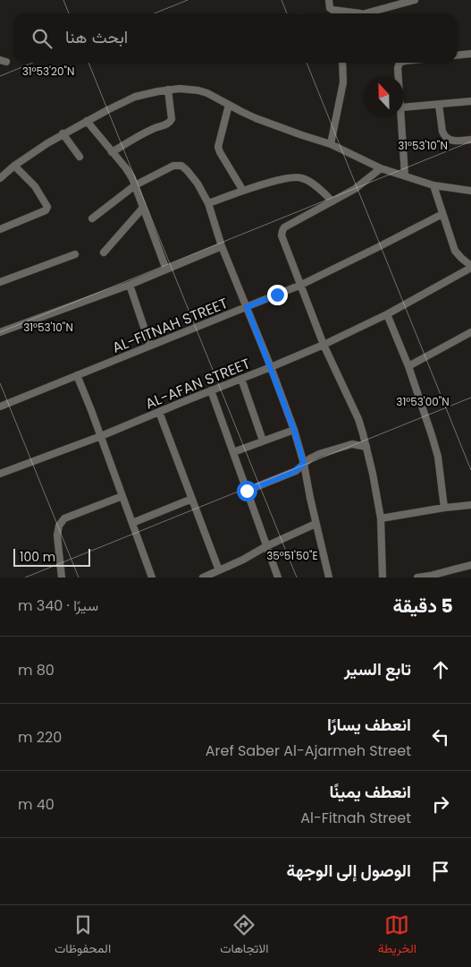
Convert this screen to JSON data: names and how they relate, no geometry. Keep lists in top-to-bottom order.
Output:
{
  "streets": {
    "street": ["AL-FITNAH STREET", "AL-AFAN STREET"]
  },
  "scale_bar": "100 m",
  "north": "top",
  "page": {
    "search": "ابحث هنا",
    "scale": "100 m",
    "heading": ["5 دقيقة", "سيرًا · 340 m"],
    "list": [
      ["تابع السير", "80 m"],
      ["انعطف يسارًا", "Aref Saber Al-Ajarmeh Street", "220 m"],
      ["انعطف يمينًا", "Al-Fitnah Street", "40 m"],
      "الوصول إلى الوجهة"
    ],
    "nav": ["الخريطة", "الاتجاهات", "المحفوظات"]
  },
  "coordinates": [
    "31°53'20\"N",
    "31°53'10\"N",
    "31°53'00\"N",
    "35°51'50\"E"
  ]
}
